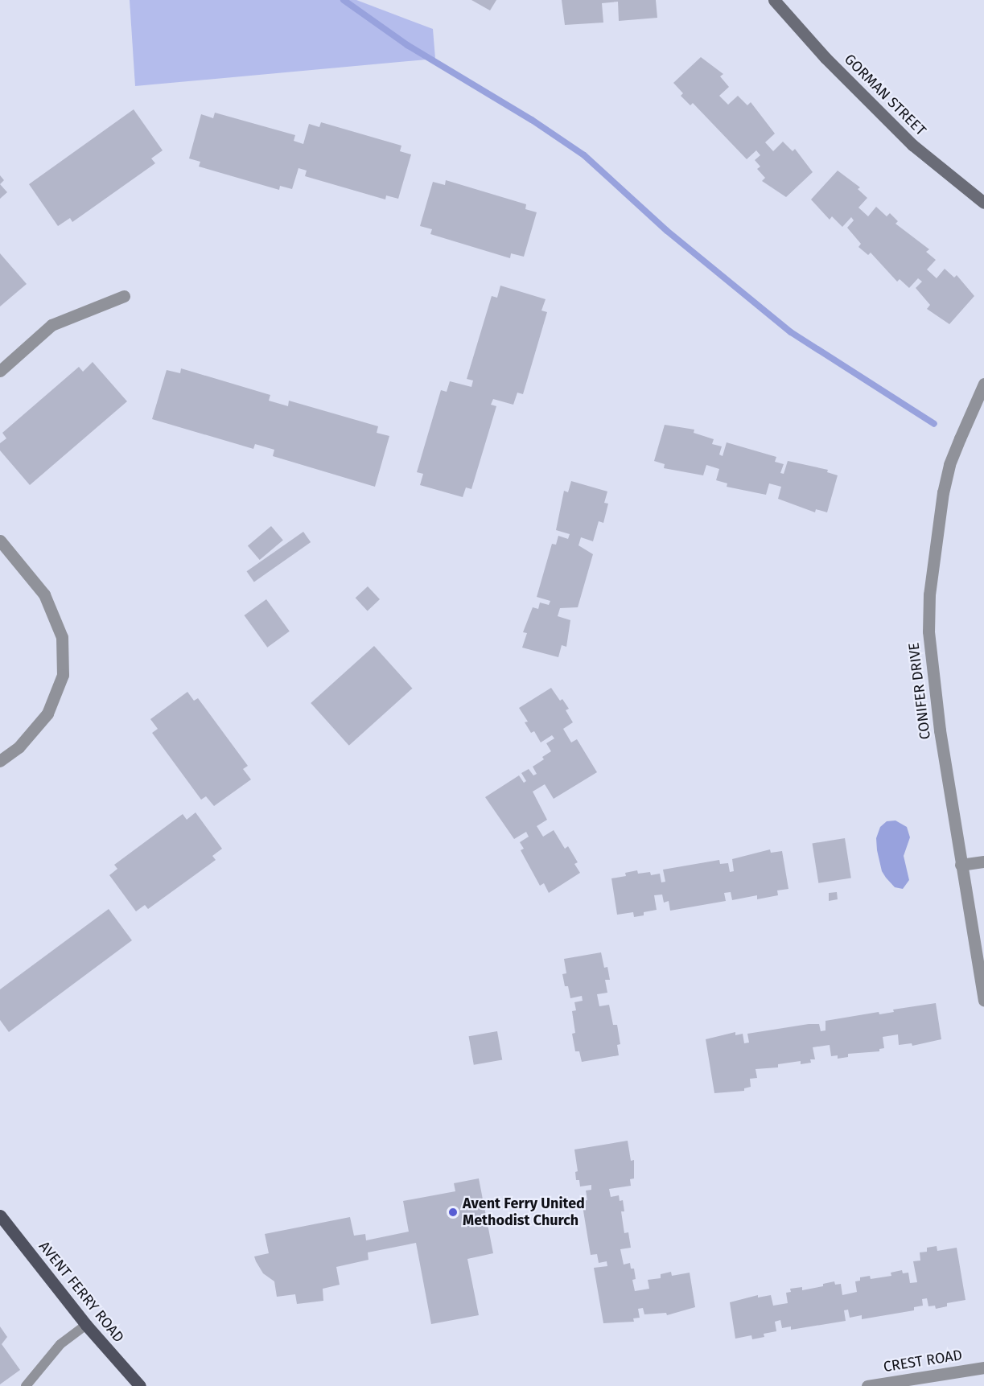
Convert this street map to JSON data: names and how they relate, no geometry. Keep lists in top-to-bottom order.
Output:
{
  "streets": {
    "main road": ["GORMAN STREET", "AVENT FERRY ROAD"],
    "street": ["CONIFER DRIVE", "CREST ROAD"]
  },
  "places": ["Avent Ferry United Methodist Church"]
}
